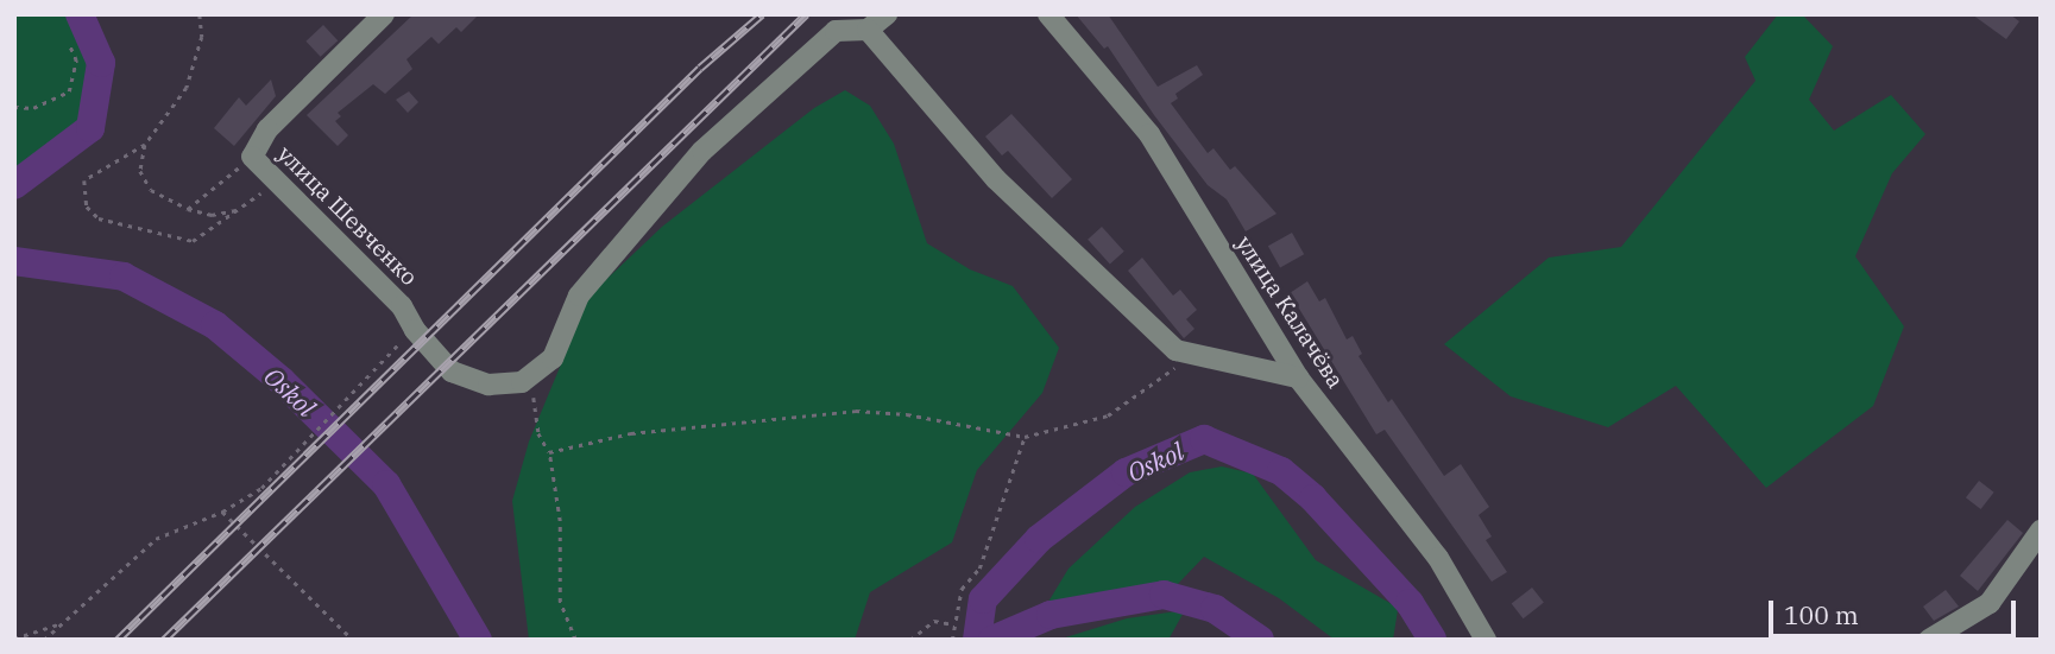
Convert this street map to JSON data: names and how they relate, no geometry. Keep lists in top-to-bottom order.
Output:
{
  "streets": {
    "street": ["улица Шевченко", "улица Калачёва"]
  },
  "water": ["Oskol"],
  "scale_bar": "100 m"
}
